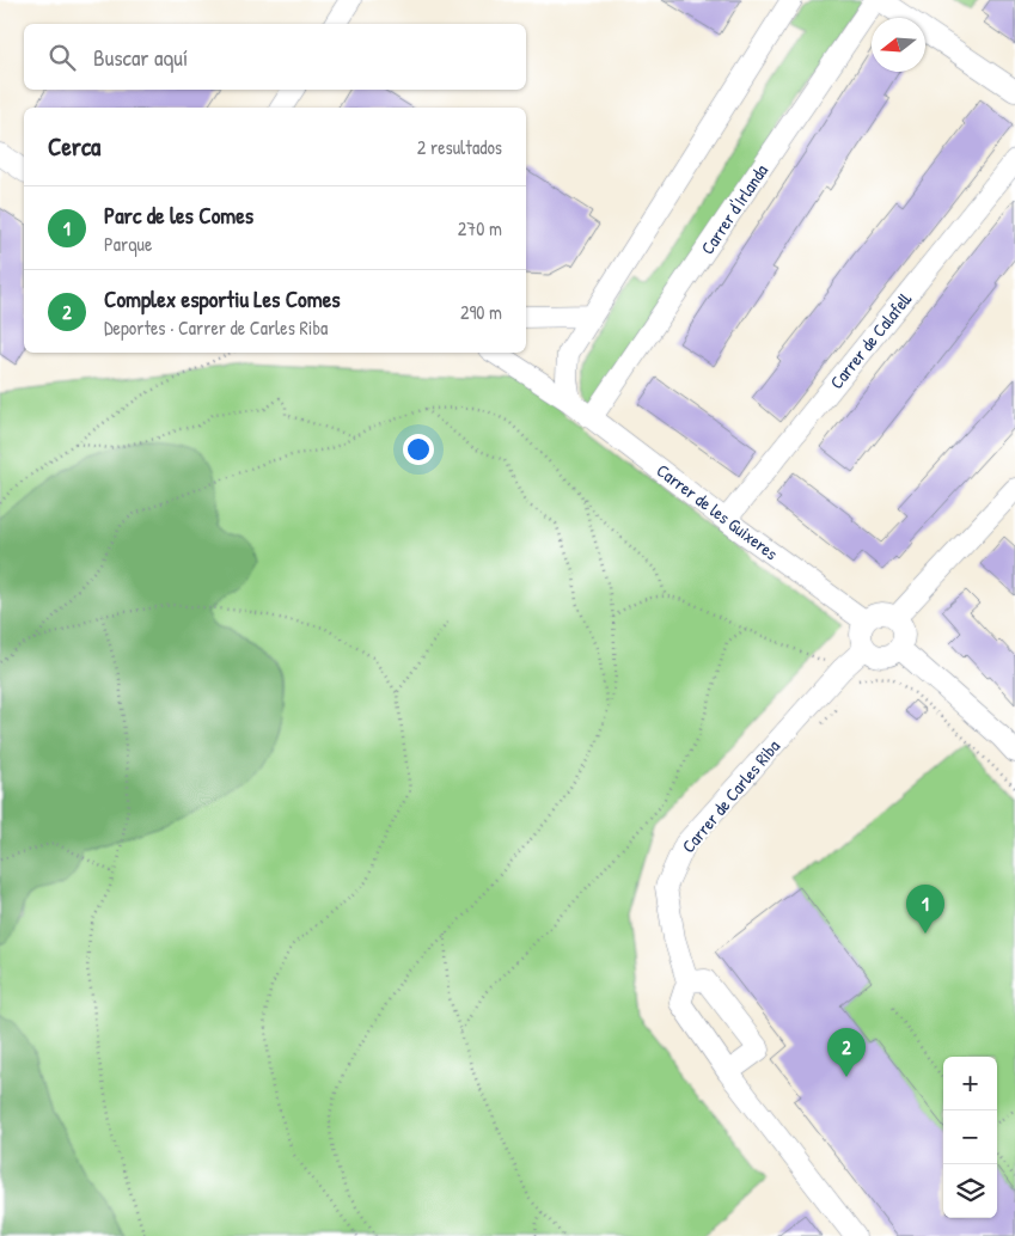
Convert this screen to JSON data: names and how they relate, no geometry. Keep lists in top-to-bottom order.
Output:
{
  "streets": {
    "street": [
      "Carrer d'Irlanda",
      "Carrer de Calafell",
      "Carrer de les Guixeres",
      "Carrer de Carles Riba"
    ]
  },
  "crossings": [
    ["Carrer d'Irlanda", "Carrer de les Guixeres"],
    ["Carrer de Calafell", "Carrer de les Guixeres"],
    ["Carrer de les Guixeres", "Carrer de Carles Riba"]
  ],
  "north": "left",
  "page": {
    "search": "Buscar aquí",
    "heading": ["Cerca", "2 resultados"],
    "list": [
      {
        "mark": "1",
        "name": "Parc de les Comes",
        "note": "Parque",
        "value": "270 m"
      },
      {
        "mark": "2",
        "name": "Complex esportiu Les Comes",
        "note": "Deportes · Carrer de Carles Riba",
        "value": "290 m"
      }
    ],
    "pins": ["1", "2"],
    "map_buttons": ["+", "−"]
  }
}
